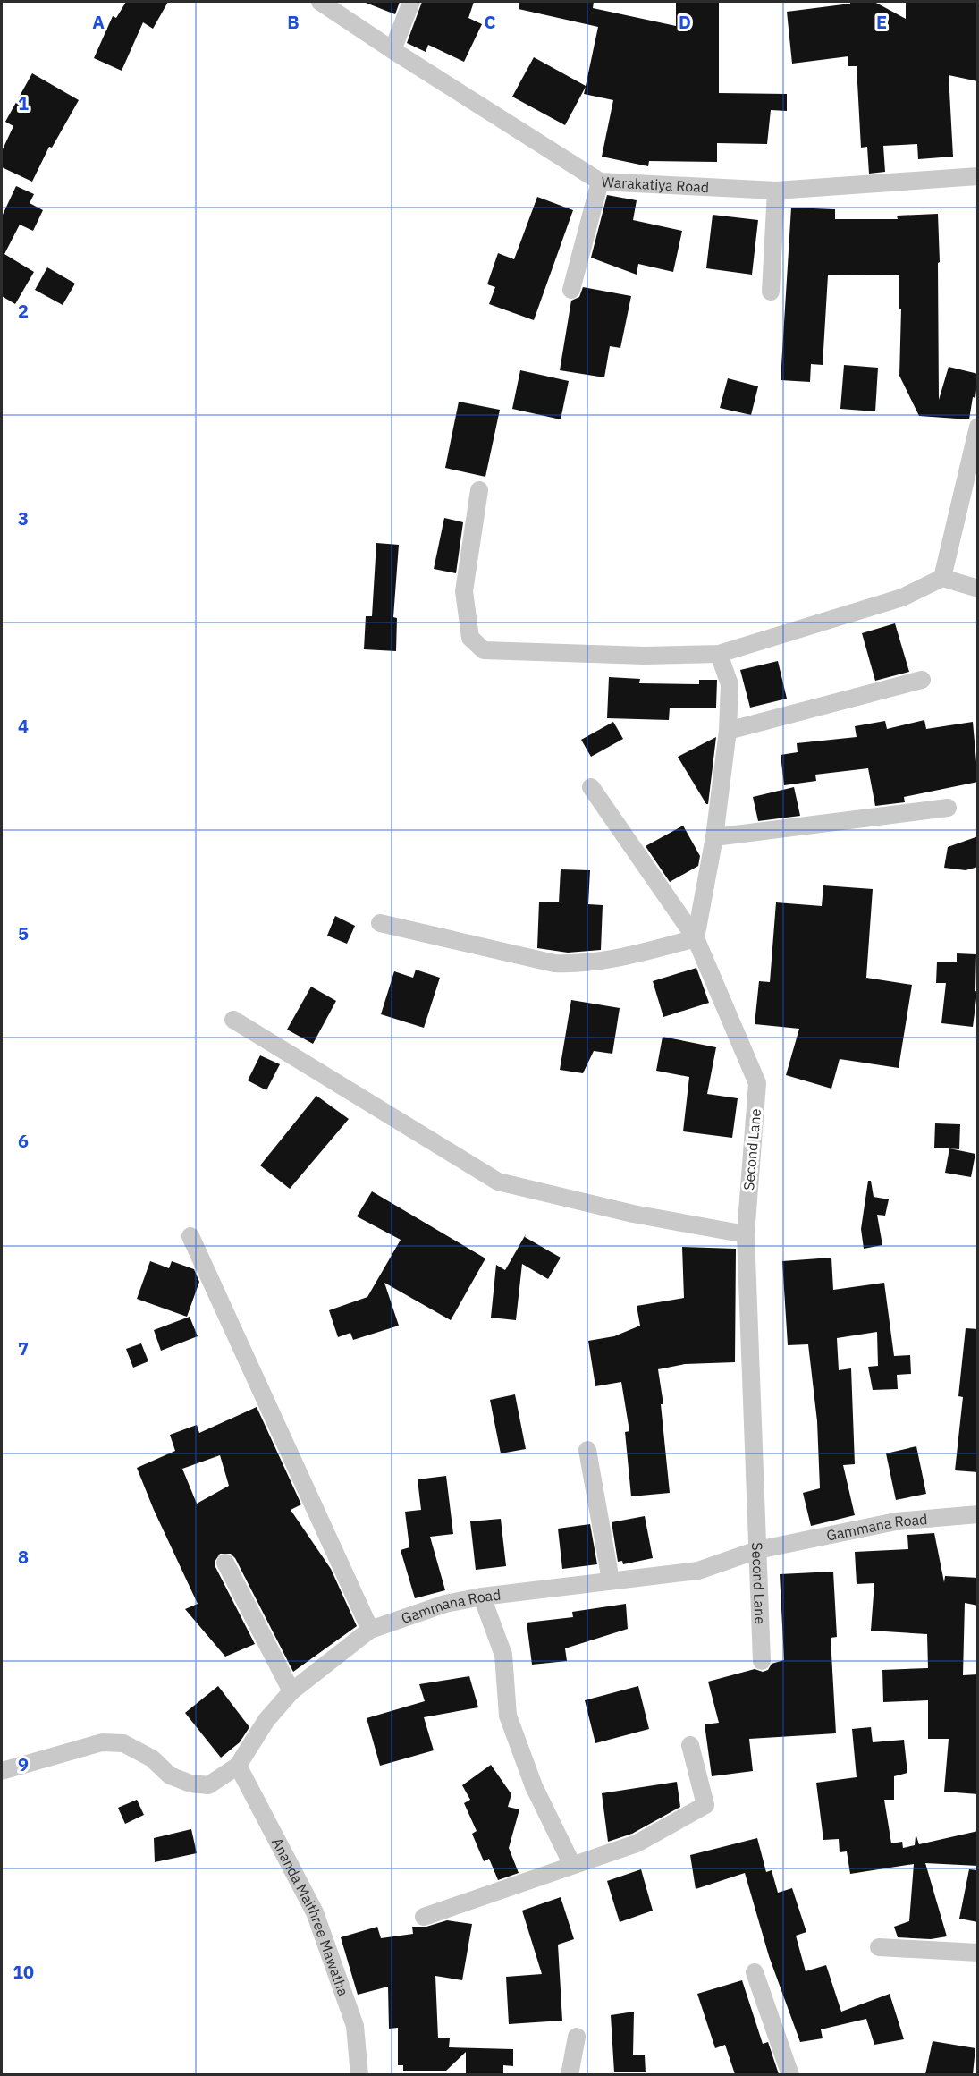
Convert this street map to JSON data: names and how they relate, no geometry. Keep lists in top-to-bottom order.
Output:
{
  "streets": {
    "street": [
      "Warakatiya Road",
      "Second Lane",
      "Gammana Road",
      "Ananda Maithree Mawatha"
    ]
  },
  "crossings": [
    ["Second Lane", "Gammana Road"],
    ["Gammana Road", "Ananda Maithree Mawatha"]
  ],
  "grid": {
    "columns": [
      "A",
      "B",
      "C",
      "D",
      "E"
    ],
    "rows": [
      "1",
      "2",
      "3",
      "4",
      "5",
      "6",
      "7",
      "8",
      "9",
      "10"
    ]
  }
}
